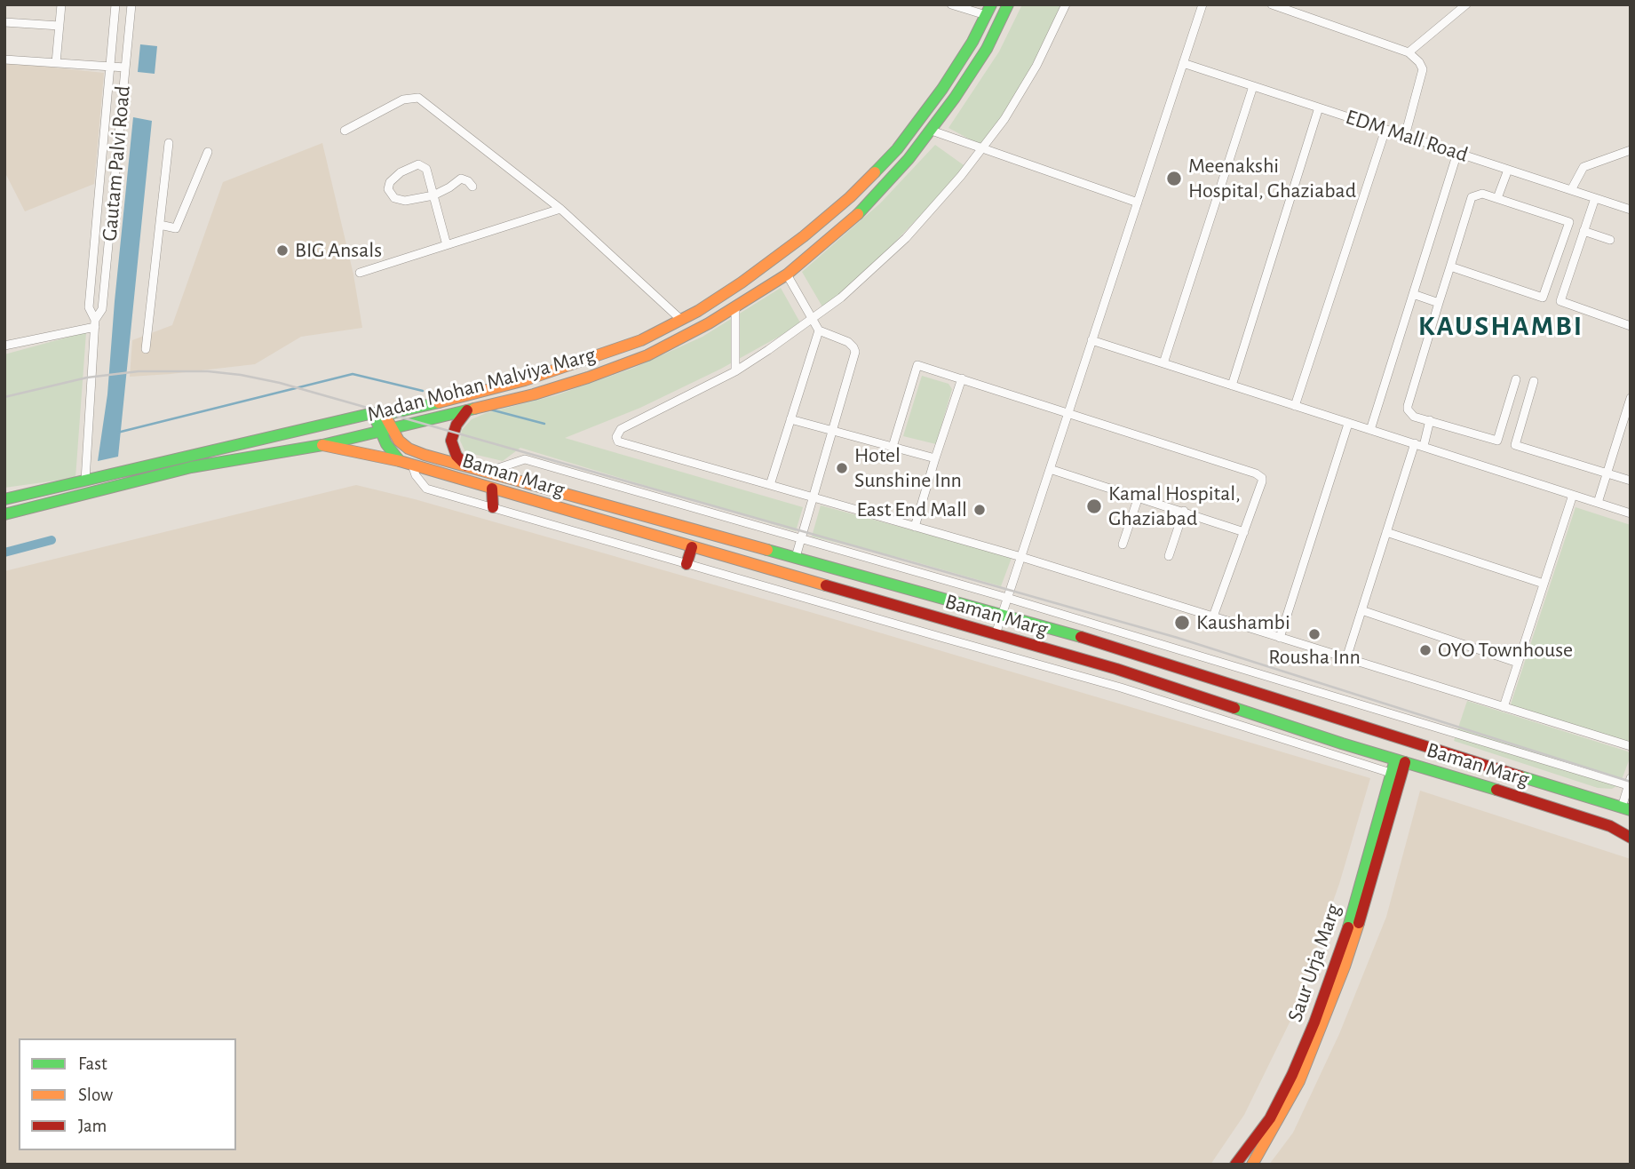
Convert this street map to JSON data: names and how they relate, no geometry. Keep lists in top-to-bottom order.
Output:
{
  "streets": {
    "main road": ["Madan Mohan Malviya Marg", "Baman Marg", "Saur Urja Marg"],
    "street": ["EDM Mall Road", "Gautam Palvi Road"]
  },
  "crossings": [
    ["Gautam Palvi Road", "Madan Mohan Malviya Marg"],
    ["Madan Mohan Malviya Marg", "Baman Marg"],
    ["Baman Marg", "Saur Urja Marg"]
  ],
  "districts": ["KAUSHAMBI"],
  "places": [
    "Meenakshi Hospital, Ghaziabad",
    "BIG Ansals",
    "Hotel Sunshine Inn",
    "Kamal Hospital, Ghaziabad",
    "East End Mall",
    "Kaushambi",
    "Rousha Inn",
    "OYO Townhouse"
  ],
  "legend": ["Fast", "Slow", "Jam"]
}
